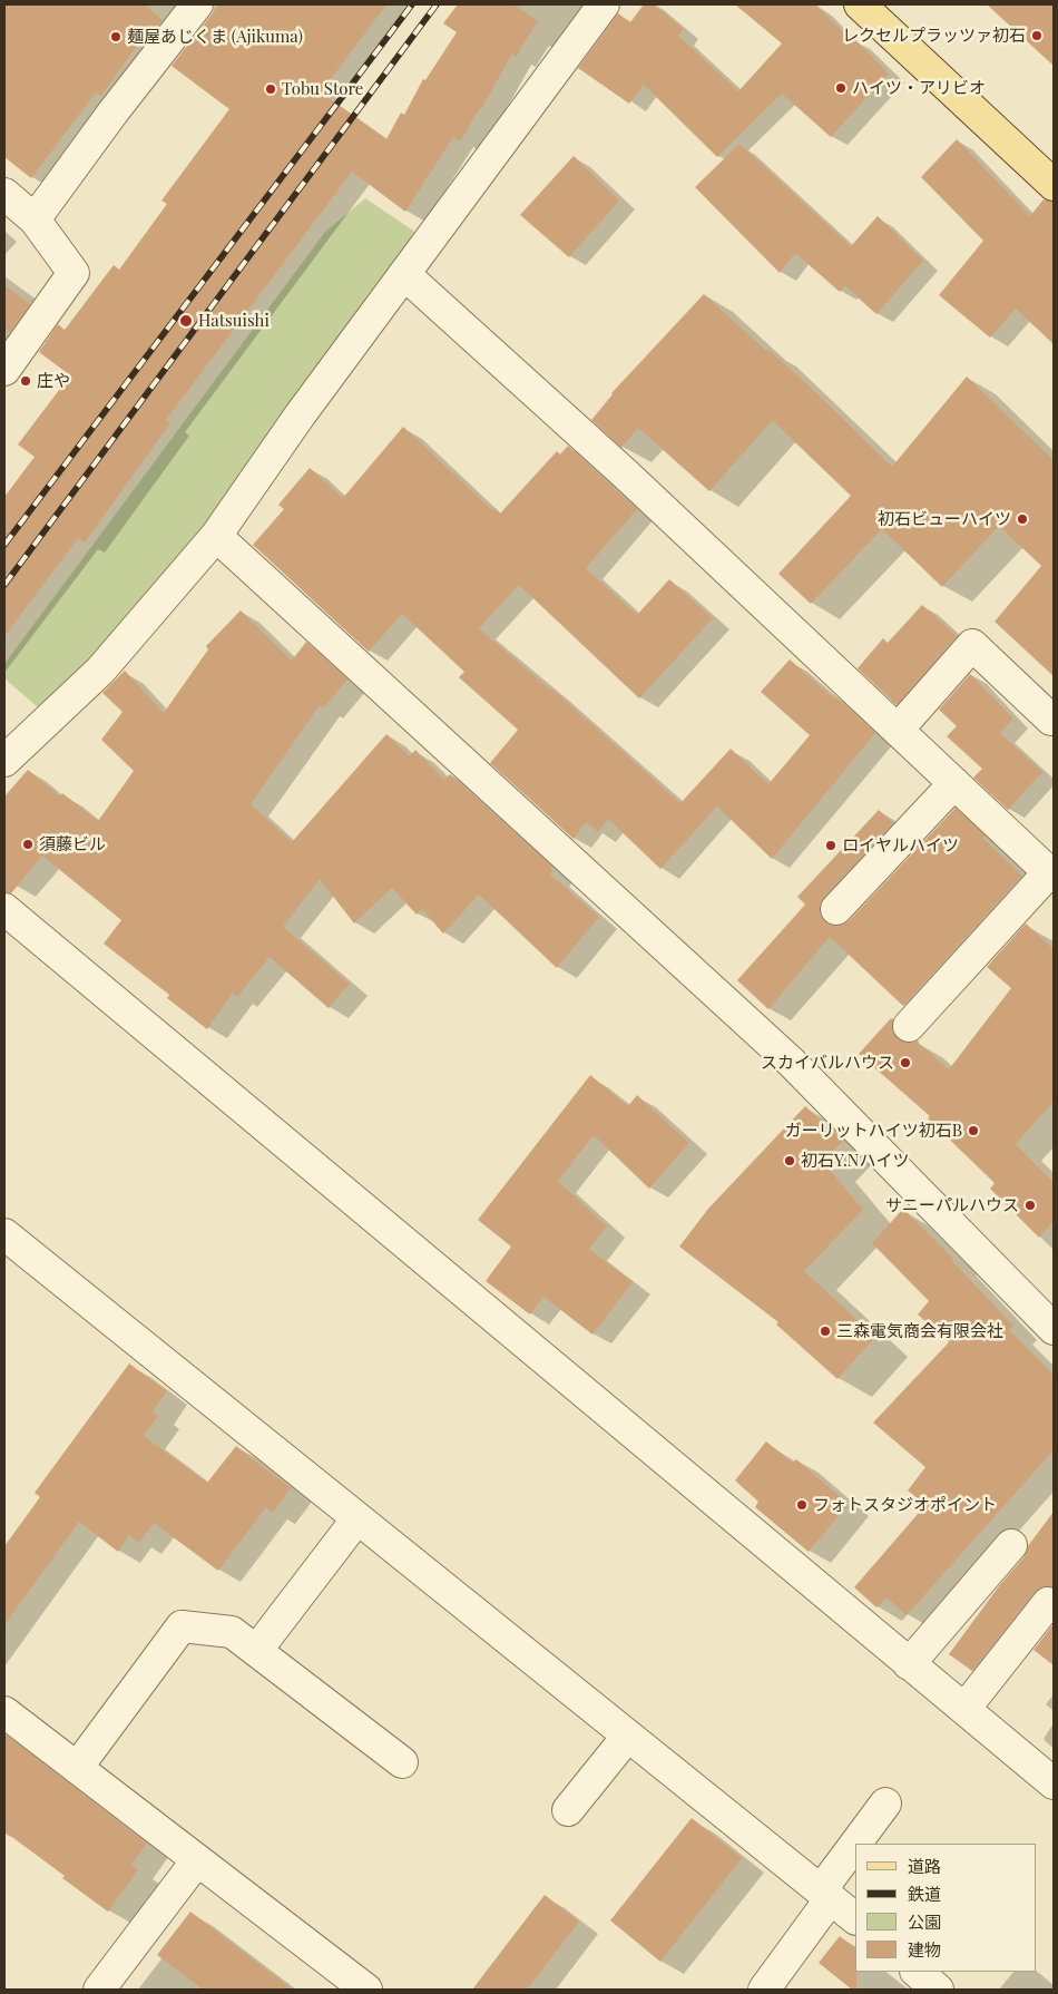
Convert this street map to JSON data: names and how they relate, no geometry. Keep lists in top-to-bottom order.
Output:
{
  "places": [
    "レクセルプラッツァ初石",
    "麺屋あじくま (Ajikuma)",
    "ハイツ・アリビオ",
    "Tobu Store",
    "Hatsuishi",
    "庄や",
    "初石ビューハイツ",
    "須藤ビル",
    "ロイヤルハイツ",
    "スカイバルハウス",
    "ガーリットハイツ初石B",
    "初石Y.Nハイツ",
    "サニーパルハウス",
    "三森電気商会有限会社",
    "フォトスタジオポイント"
  ],
  "legend": [
    "道路",
    "鉄道",
    "公園",
    "建物"
  ]
}
